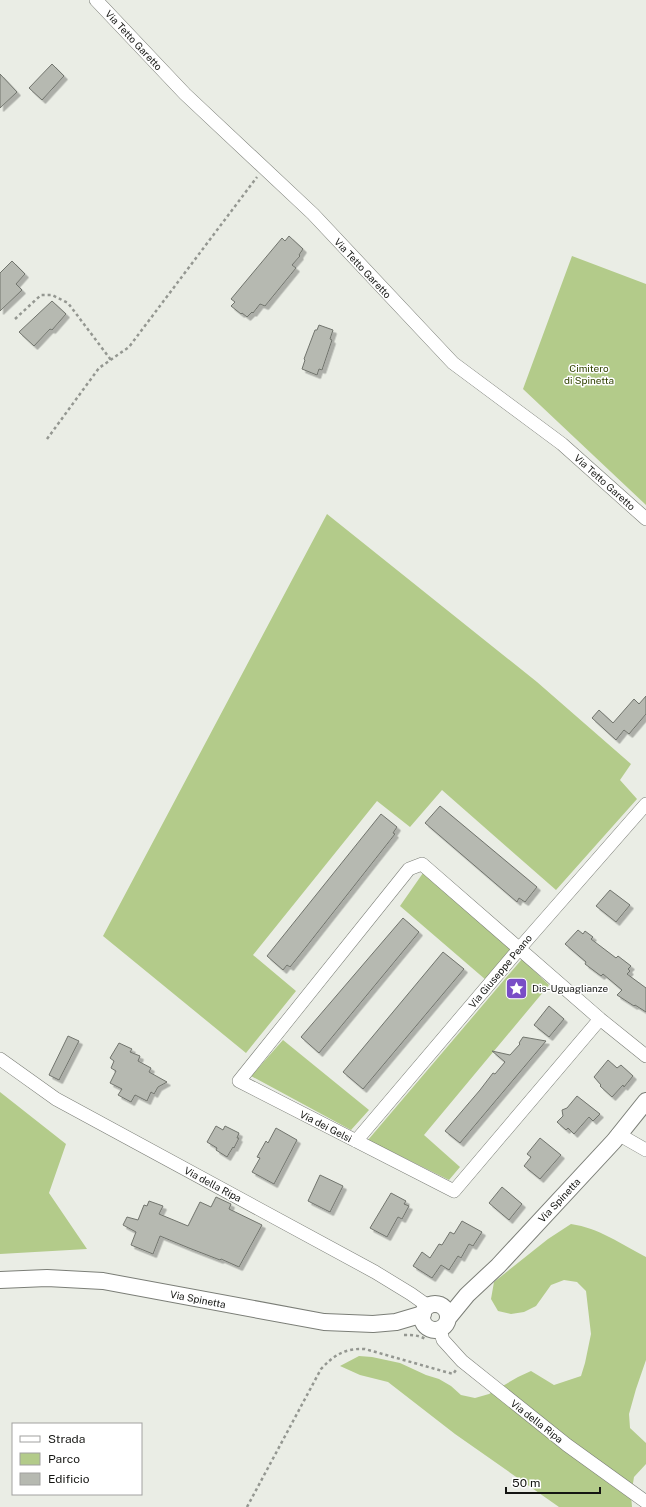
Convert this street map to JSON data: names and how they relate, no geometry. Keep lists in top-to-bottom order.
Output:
{
  "streets": {
    "main road": ["Via Spinetta"],
    "street": [
      "Via Tetto Garetto",
      "Via Giuseppe Peano",
      "Via dei Gelsi",
      "Via della Ripa"
    ]
  },
  "crossings": [
    ["Via Giuseppe Peano", "Via dei Gelsi"],
    ["Via della Ripa", "Via Spinetta"]
  ],
  "parks": ["Cimitero di Spinetta"],
  "places": {
    "place": ["Dis-Uguaglianze"]
  },
  "legend": ["Strada", "Parco", "Edificio"],
  "scale_bar": "50 m"
}
